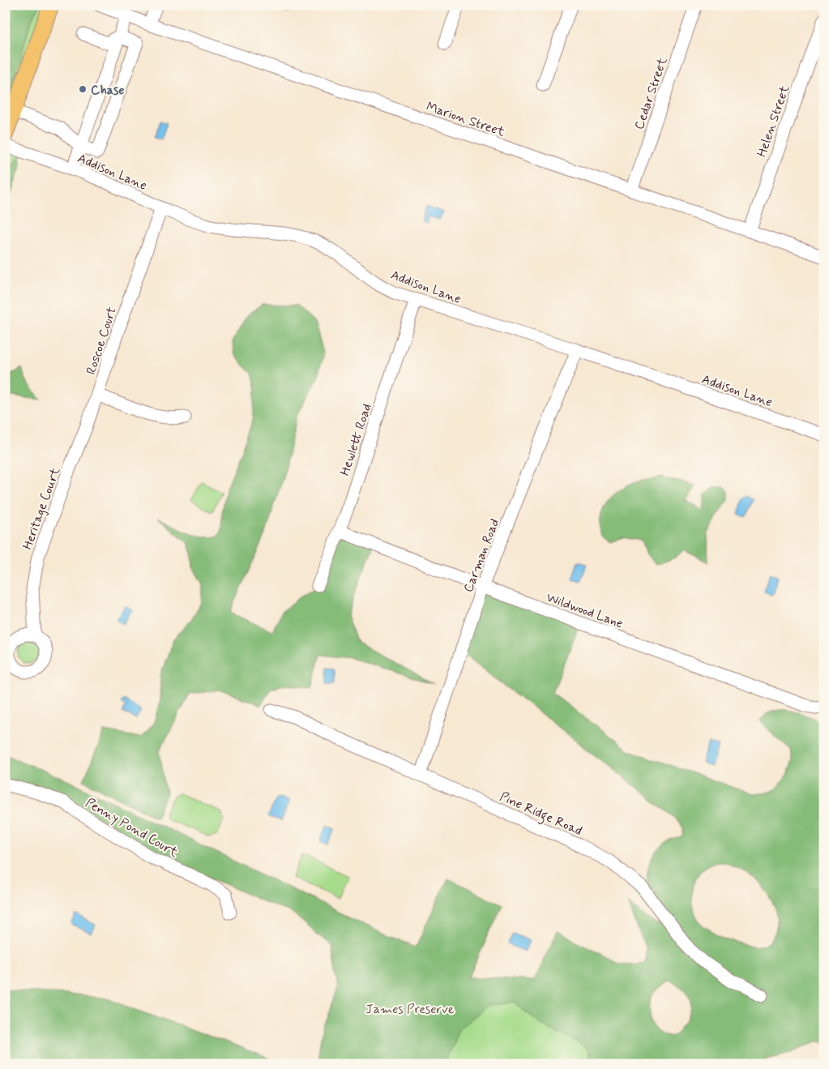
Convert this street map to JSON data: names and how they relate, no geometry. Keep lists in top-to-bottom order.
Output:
{
  "streets": {
    "street": [
      "Cedar Street",
      "Marion Street",
      "Helen Street",
      "Addison Lane",
      "Roscoe Court",
      "Hewlett Road",
      "Heritage Court",
      "Carman Road",
      "Wildwood Lane",
      "Pine Ridge Road",
      "Penny Pond Court"
    ]
  },
  "crossings": [
    ["Cedar Street", "Marion Street"],
    ["Marion Street", "Helen Street"],
    ["Addison Lane", "Roscoe Court"],
    ["Addison Lane", "Hewlett Road"],
    ["Addison Lane", "Carman Road"],
    ["Roscoe Court", "Heritage Court"],
    ["Hewlett Road", "Wildwood Lane"],
    ["Carman Road", "Wildwood Lane"],
    ["Carman Road", "Pine Ridge Road"]
  ],
  "parks": ["James Preserve"],
  "places": ["Chase"]
}
